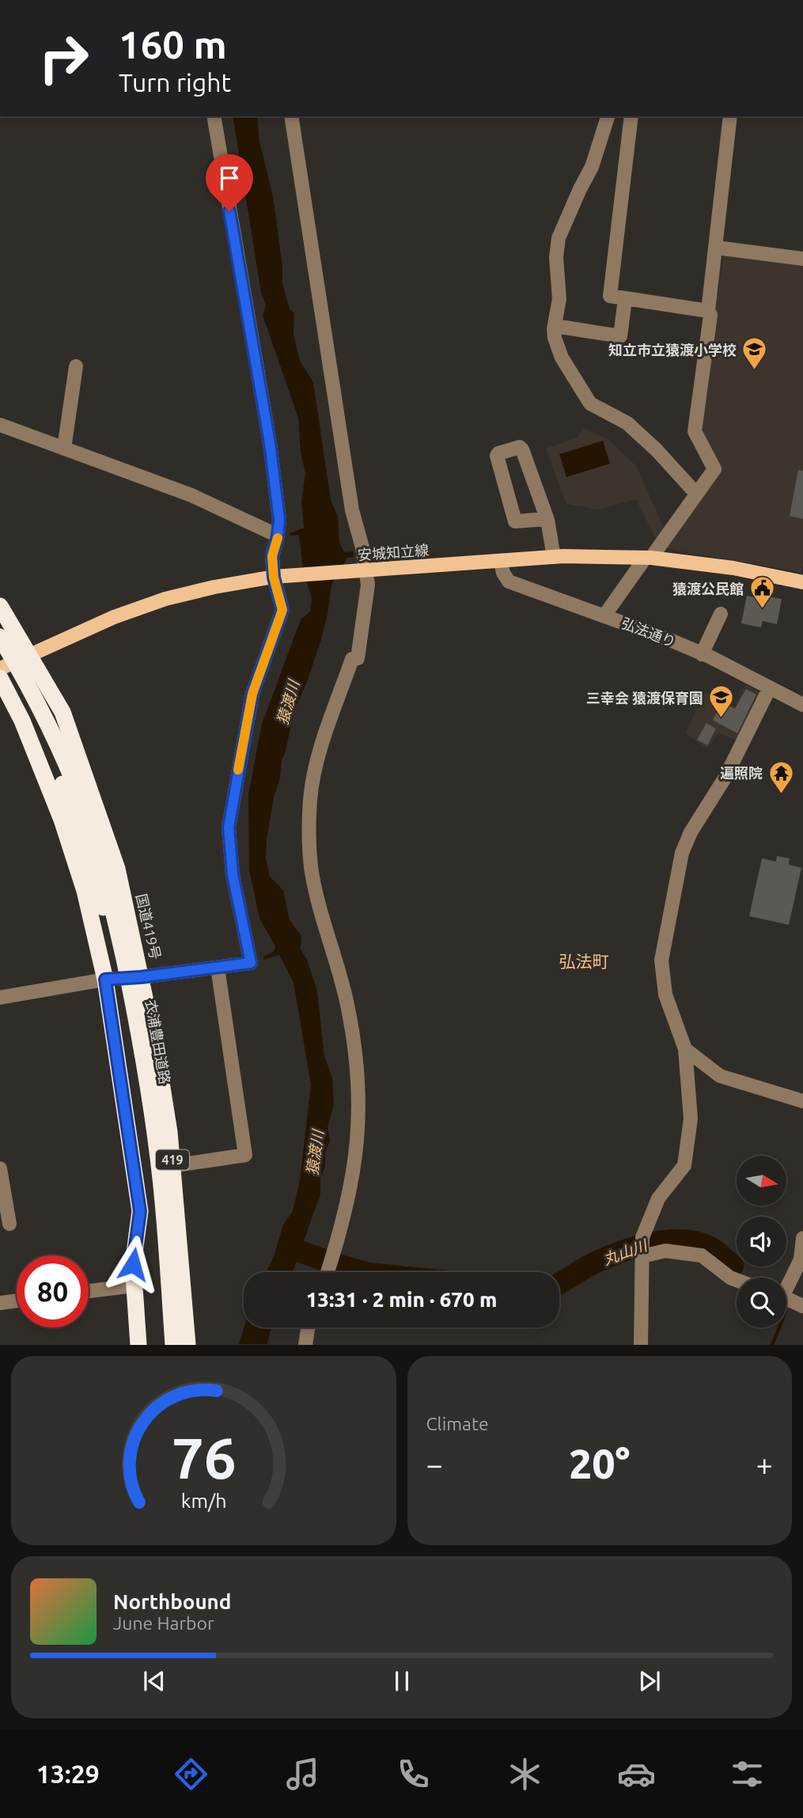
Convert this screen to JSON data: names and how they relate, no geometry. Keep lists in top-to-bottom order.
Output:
{
  "streets": {
    "highway": ["国道419号", "衣浦豊田道路", "419"],
    "main road": ["安城知立線"],
    "street": ["弘法通り"]
  },
  "crossings": [
    ["安城知立線", "弘法通り"],
    ["安城知立線", "国道419号"]
  ],
  "districts": ["弘法町"],
  "water": ["猿渡川", "丸山川"],
  "places": {
    "school or university": ["知立市立猿渡小学校", "三幸会 猿渡保育園"],
    "public building": ["猿渡公民館"],
    "temple": ["遍照院"]
  },
  "north": "right",
  "page": {
    "turn": ["160 m", "Turn right"],
    "limit": "80",
    "trip": "13:31 · 2 min · 670 m",
    "tile": "Climate",
    "heat": ["−", "20°", "+"],
    "song": ["Northbound", "June Harbor"],
    "tabs": "13:29",
    "gauge": ["76", "km/h"]
  }
}
